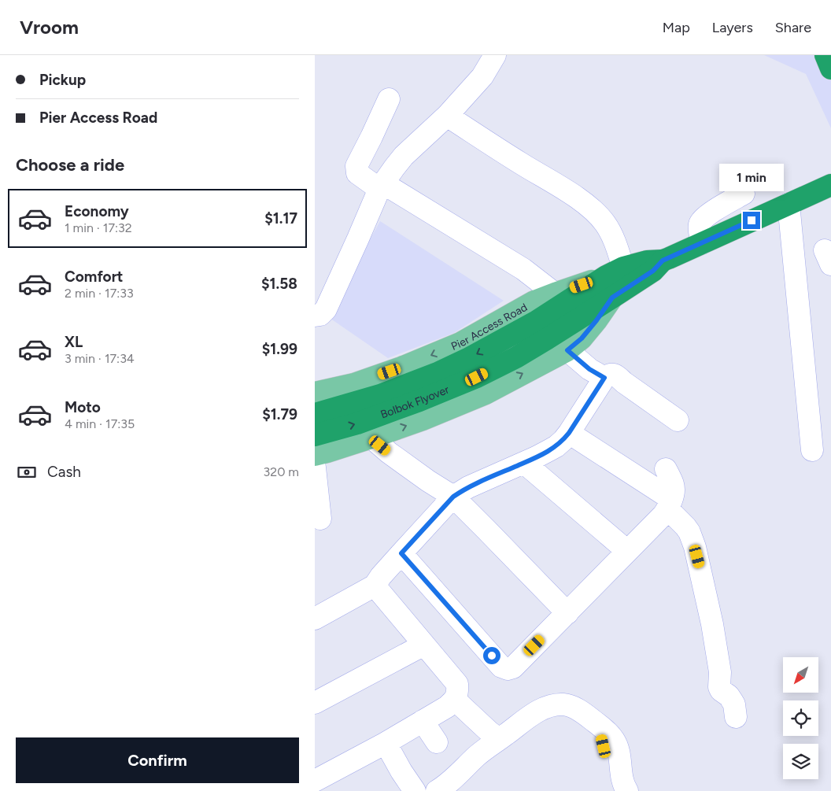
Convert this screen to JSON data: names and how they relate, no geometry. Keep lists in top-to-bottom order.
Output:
{
  "streets": {
    "highway": ["Pier Access Road", "Bolbok Flyover"]
  },
  "crossings": [
    ["Pier Access Road", "Bolbok Flyover"]
  ],
  "north": "bottom left",
  "page": {
    "header": "Vroom",
    "nav": ["Map", "Layers", "Share"],
    "banner": ["Pickup", "Pier Access Road"],
    "heading": "Choose a ride",
    "bubble": "1 min",
    "list": [
      {
        "name": "Economy",
        "note": "1 min · 17:32",
        "value": "$1.17"
      },
      {
        "name": "Comfort",
        "note": "2 min · 17:33",
        "value": "$1.58"
      },
      {
        "name": "XL",
        "note": "3 min · 17:34",
        "value": "$1.99"
      },
      {
        "name": "Moto",
        "note": "4 min · 17:35",
        "value": "$1.79"
      }
    ],
    "pay": ["Cash", "320 m"],
    "buttons": "Confirm"
  }
}
